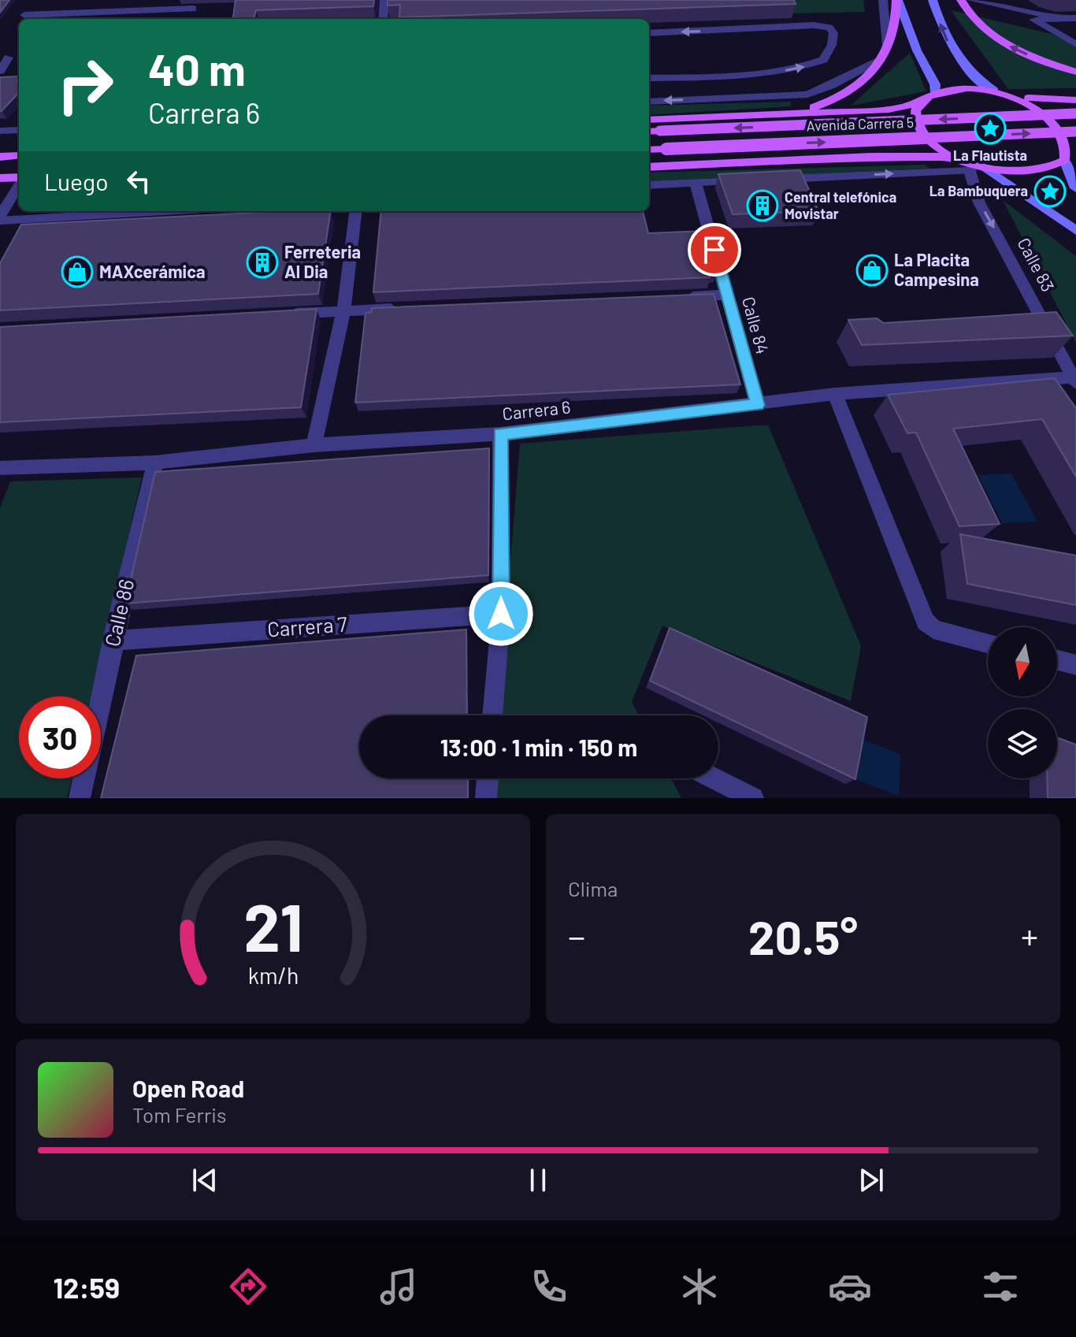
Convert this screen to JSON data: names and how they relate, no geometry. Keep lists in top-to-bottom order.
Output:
{
  "streets": {
    "main road": ["Avenida Carrera 5"],
    "street": [
      "Calle 83",
      "Calle 84",
      "Carrera 6",
      "Calle 86",
      "Carrera 7"
    ]
  },
  "crossings": [
    ["Calle 83", "Carrera 6"],
    ["Calle 84", "Carrera 6"],
    ["Carrera 6", "Calle 86"],
    ["Calle 86", "Carrera 7"]
  ],
  "one_way": ["Calle 83"],
  "places": {
    "place": ["La Flautista", "La Bambuquera"],
    "building": ["Central telefónica Movistar", "Ferreteria Al Dia"],
    "shop": ["La Placita Campesina", "MAXcerámica"]
  },
  "north": "bottom",
  "page": {
    "turn": ["40 m", "Carrera 6"],
    "then": "Luego",
    "limit": "30",
    "trip": "13:00 · 1 min · 150 m",
    "tile": "Clima",
    "heat": ["−", "20.5°", "+"],
    "song": ["Open Road", "Tom Ferris"],
    "tabs": "12:59",
    "gauge": ["21", "km/h"]
  }
}
